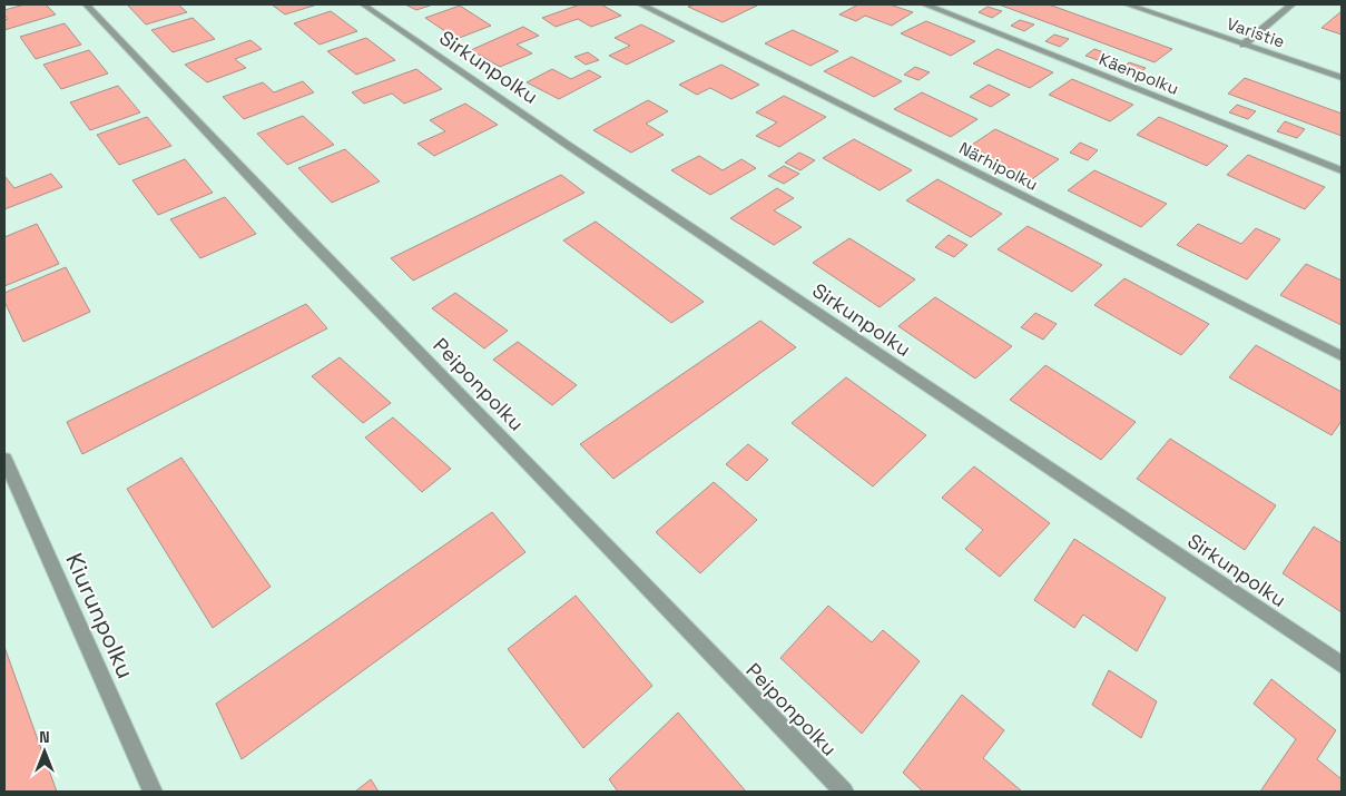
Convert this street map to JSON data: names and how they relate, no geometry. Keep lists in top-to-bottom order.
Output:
{
  "streets": {
    "street": [
      "Varistie",
      "Sirkunpolku",
      "Käenpolku",
      "Närhipolku",
      "Peiponpolku",
      "Kiurunpolku"
    ]
  },
  "north": "top"
}
